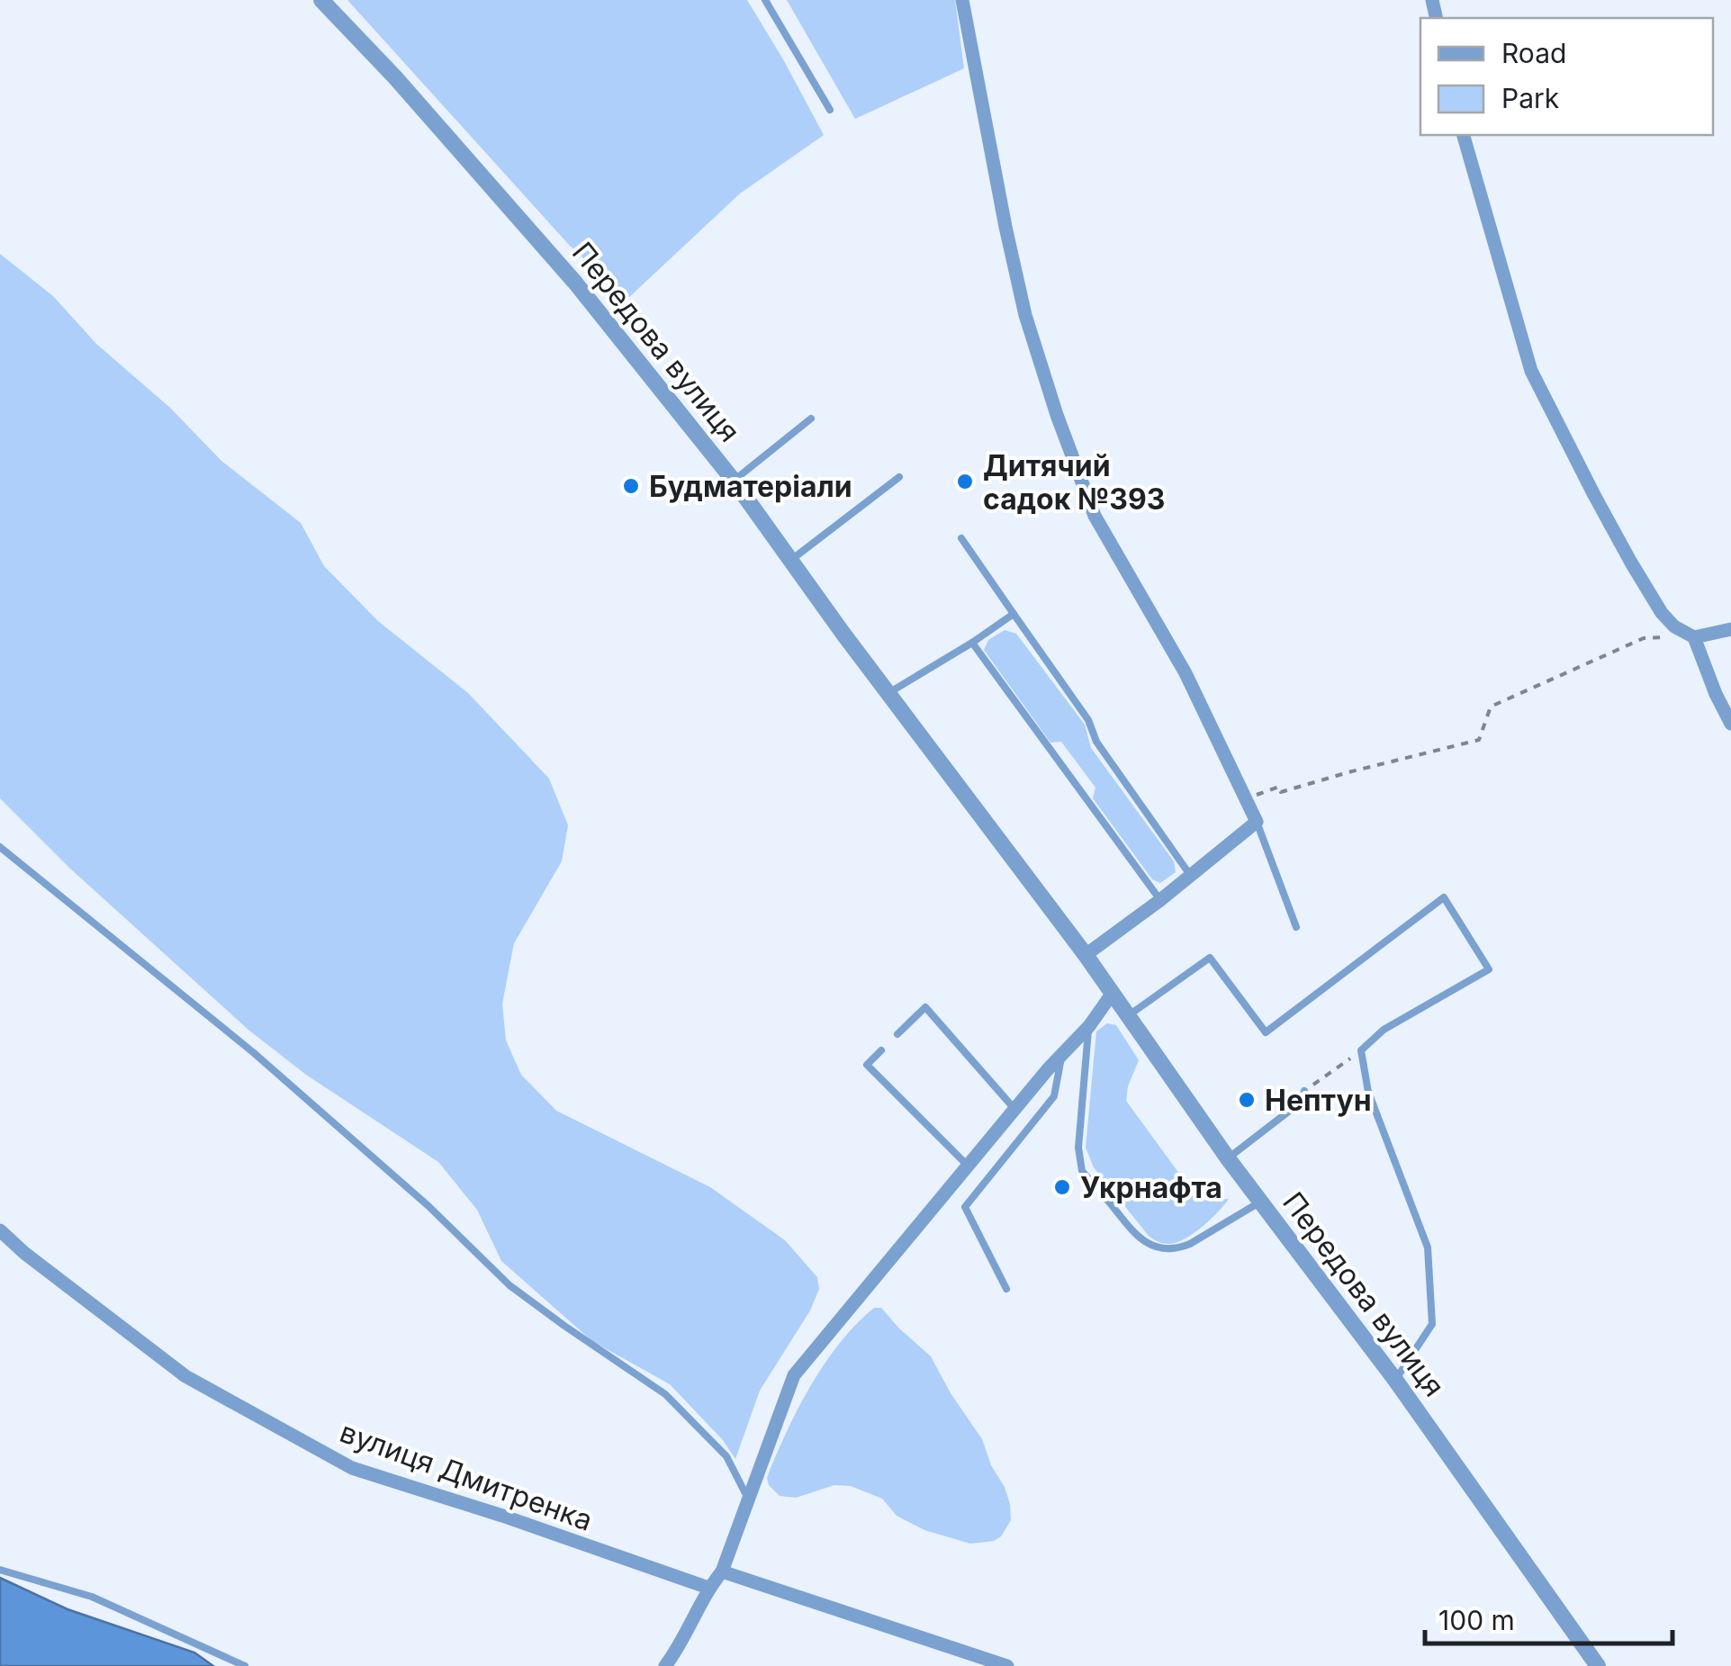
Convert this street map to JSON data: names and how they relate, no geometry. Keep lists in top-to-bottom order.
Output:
{
  "streets": {
    "street": ["Передова вулиця", "вулиця Дмитренка"]
  },
  "places": [
    "Дитячий садок №393",
    "Будматеріали",
    "Нептун",
    "Укрнафта"
  ],
  "legend": ["Road", "Park"],
  "scale_bar": "100 m"
}
